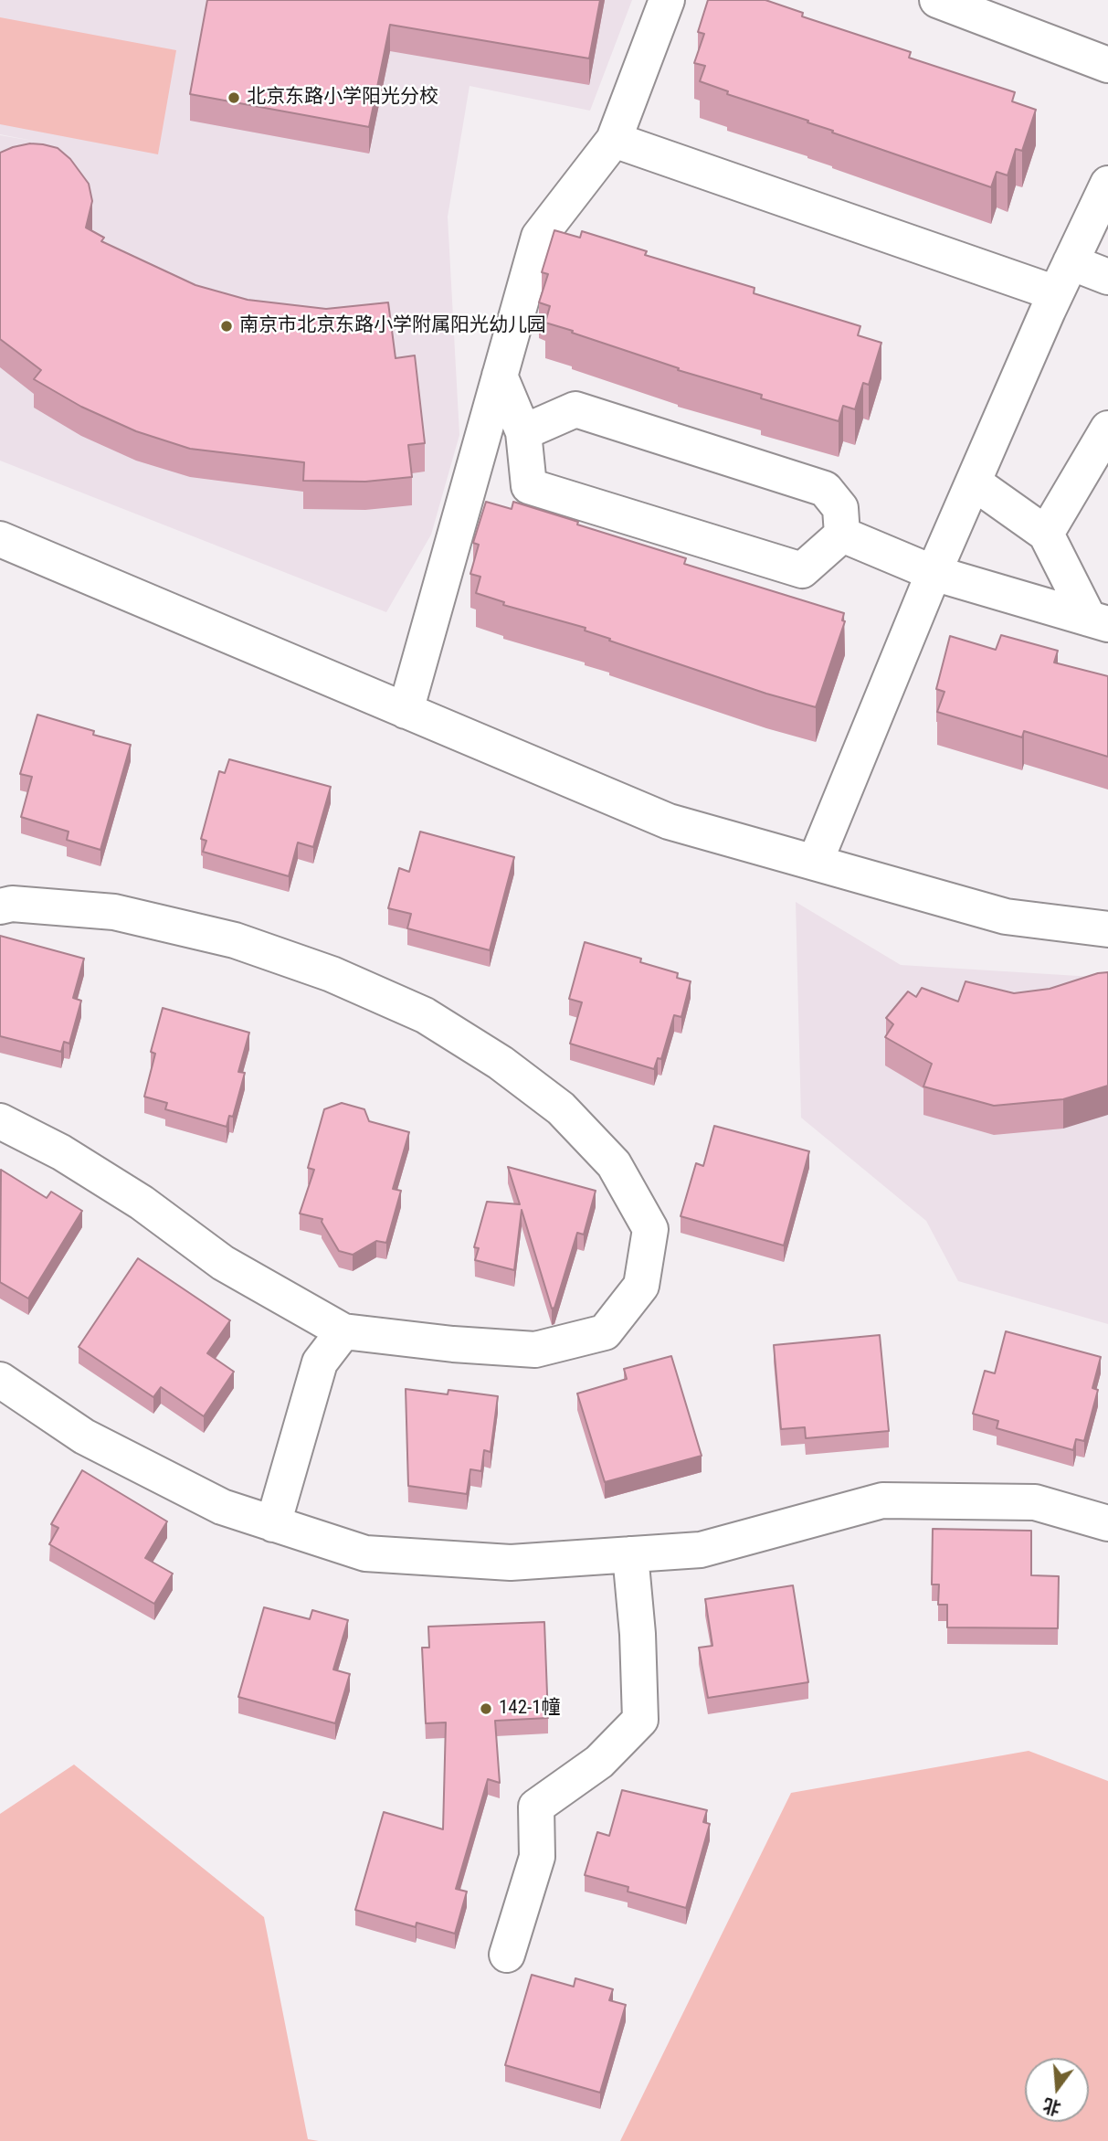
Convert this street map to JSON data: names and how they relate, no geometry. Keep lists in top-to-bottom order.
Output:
{
  "places": ["北京东路小学阳光分校", "南京市北京东路小学附属阳光幼儿园", "142-1幢"],
  "north": "bottom"
}
